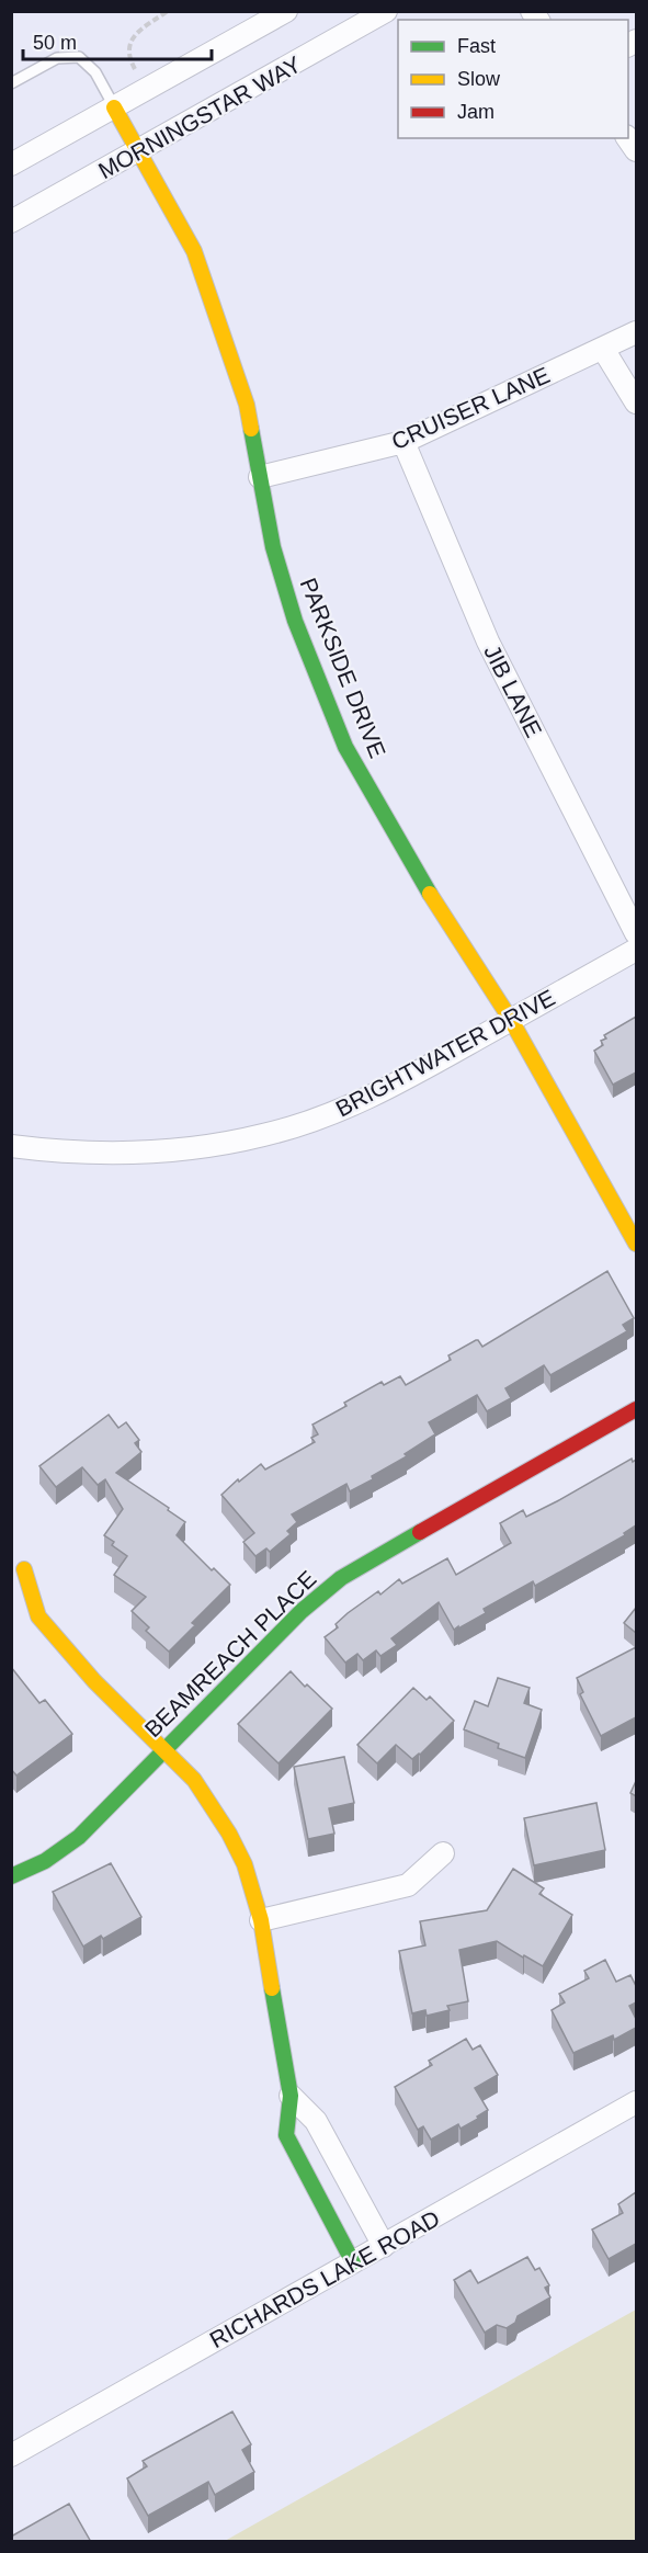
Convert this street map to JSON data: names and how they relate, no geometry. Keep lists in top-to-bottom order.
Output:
{
  "streets": {
    "street": [
      "MORNINGSTAR WAY",
      "CRUISER LANE",
      "PARKSIDE DRIVE",
      "JIB LANE",
      "BRIGHTWATER DRIVE",
      "BEAMREACH PLACE",
      "RICHARDS LAKE ROAD"
    ]
  },
  "crossings": [
    ["MORNINGSTAR WAY", "PARKSIDE DRIVE"],
    ["CRUISER LANE", "PARKSIDE DRIVE"],
    ["CRUISER LANE", "JIB LANE"],
    ["PARKSIDE DRIVE", "BRIGHTWATER DRIVE"]
  ],
  "legend": ["Fast", "Slow", "Jam"],
  "scale_bar": "50 m"
}
